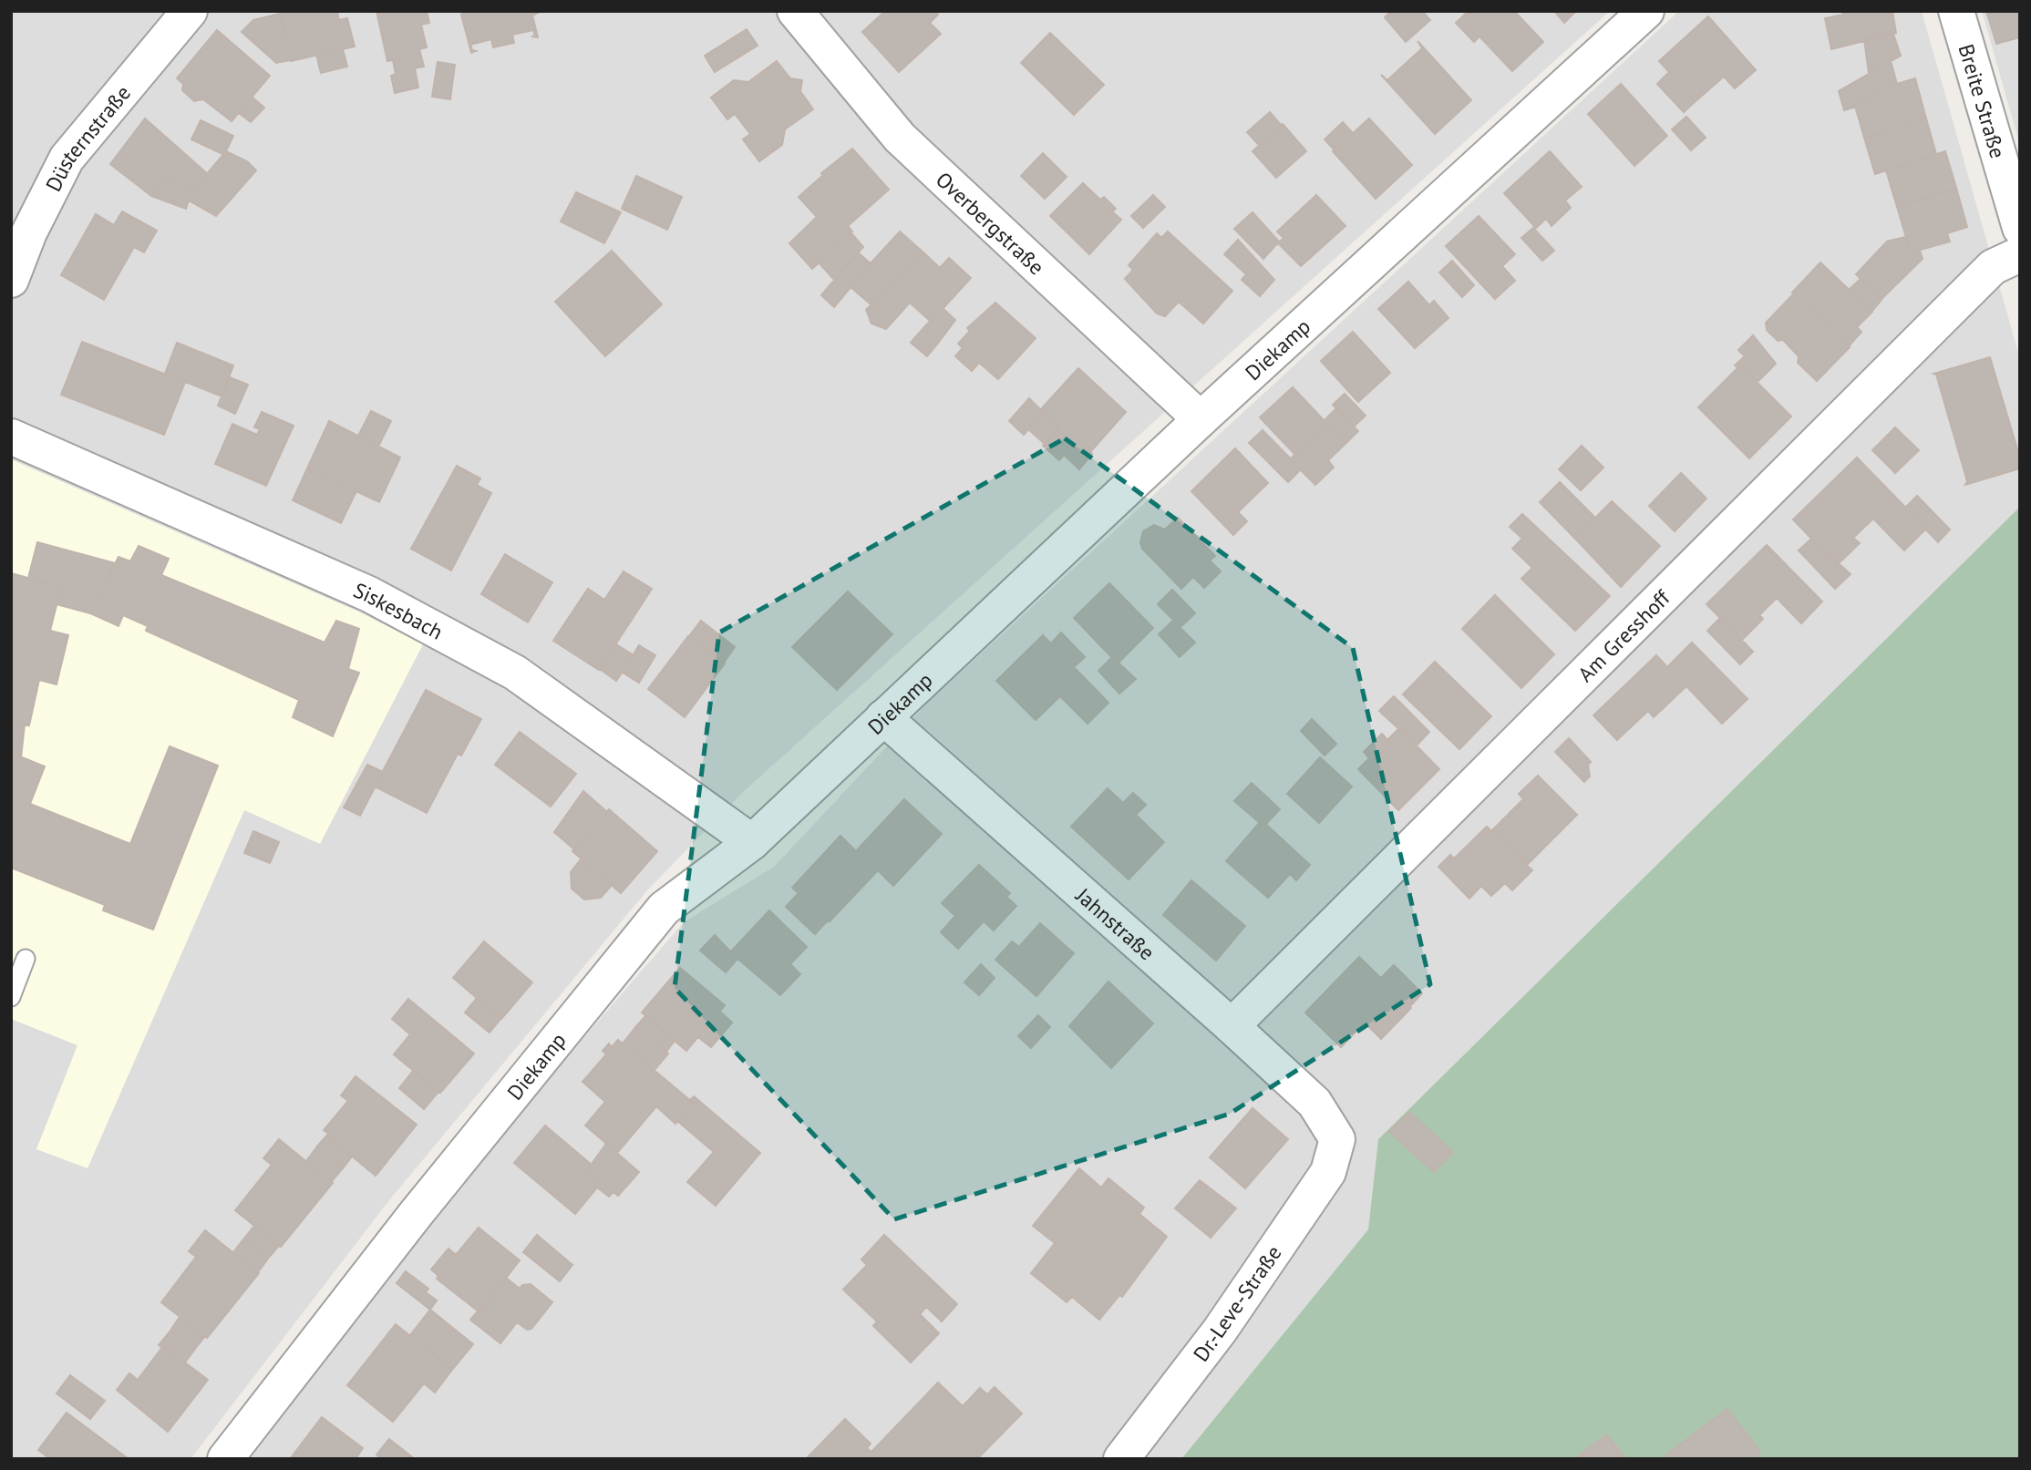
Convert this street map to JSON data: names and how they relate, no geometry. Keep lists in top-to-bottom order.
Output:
{
  "streets": {
    "street": [
      "Breite Straße",
      "Düsternstraße",
      "Overbergstraße",
      "Diekamp",
      "Siskesbach",
      "Am Gresshoff",
      "Jahnstraße",
      "Dr.-Leve-Straße"
    ]
  },
  "crossings": [
    ["Overbergstraße", "Diekamp"],
    ["Diekamp", "Siskesbach"],
    ["Diekamp", "Jahnstraße"],
    ["Am Gresshoff", "Jahnstraße"],
    ["Jahnstraße", "Dr.-Leve-Straße"]
  ]
}
